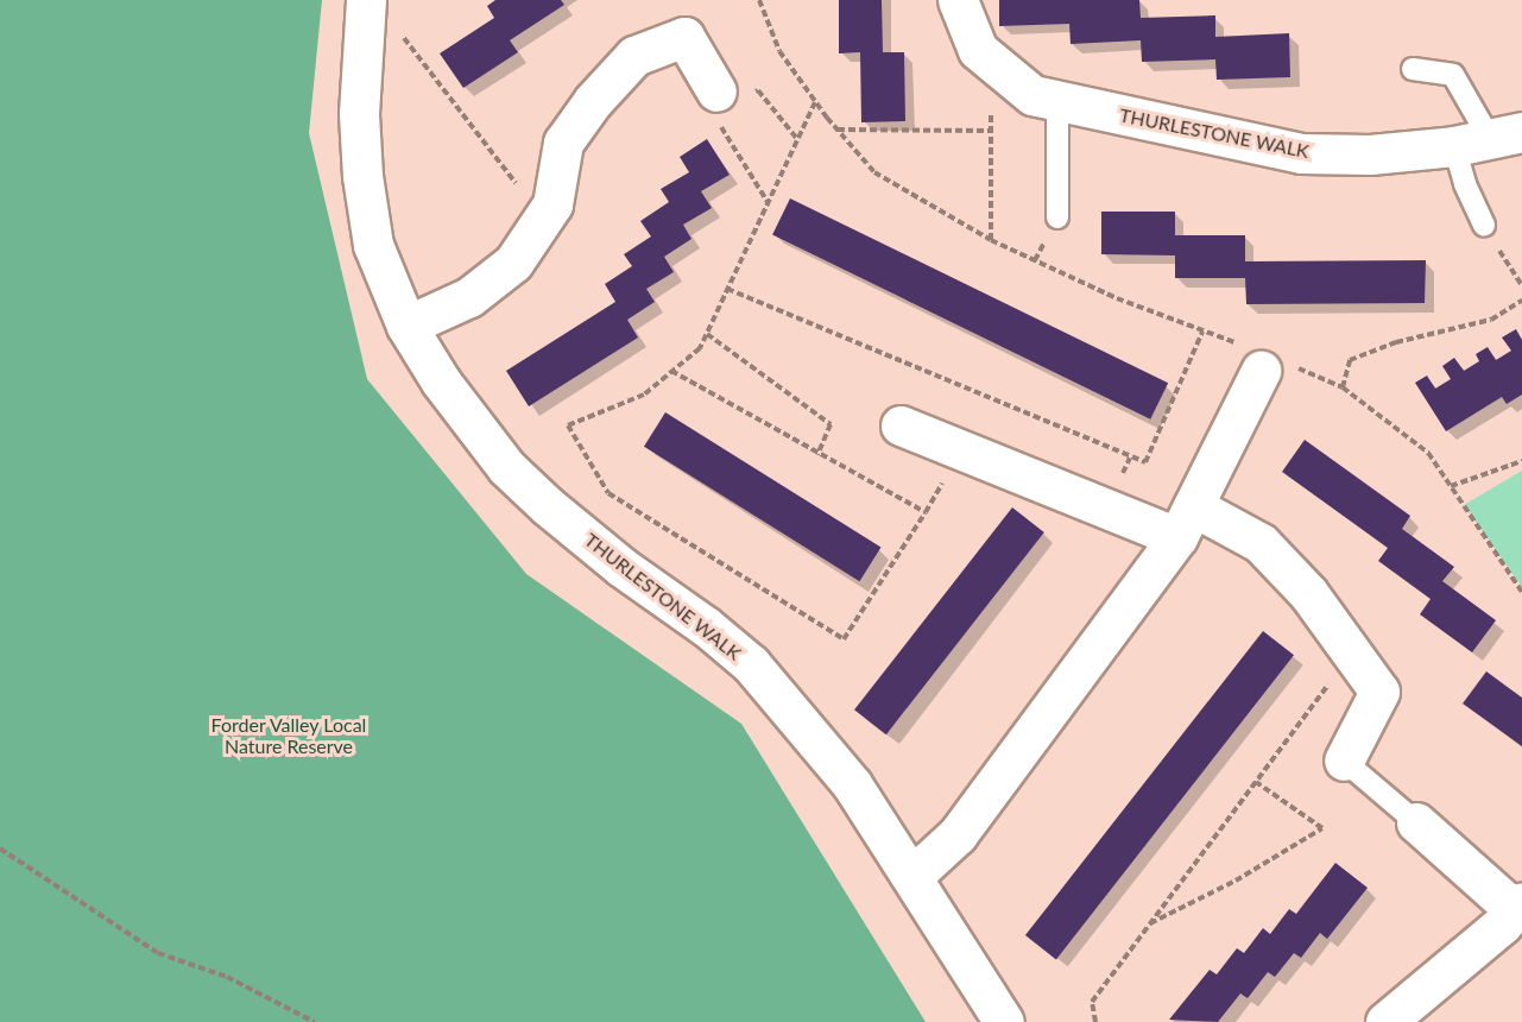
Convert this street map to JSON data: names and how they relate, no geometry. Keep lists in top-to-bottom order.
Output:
{
  "streets": {
    "street": ["THURLESTONE WALK"]
  },
  "parks": ["Forder Valley Local Nature Reserve"]
}
